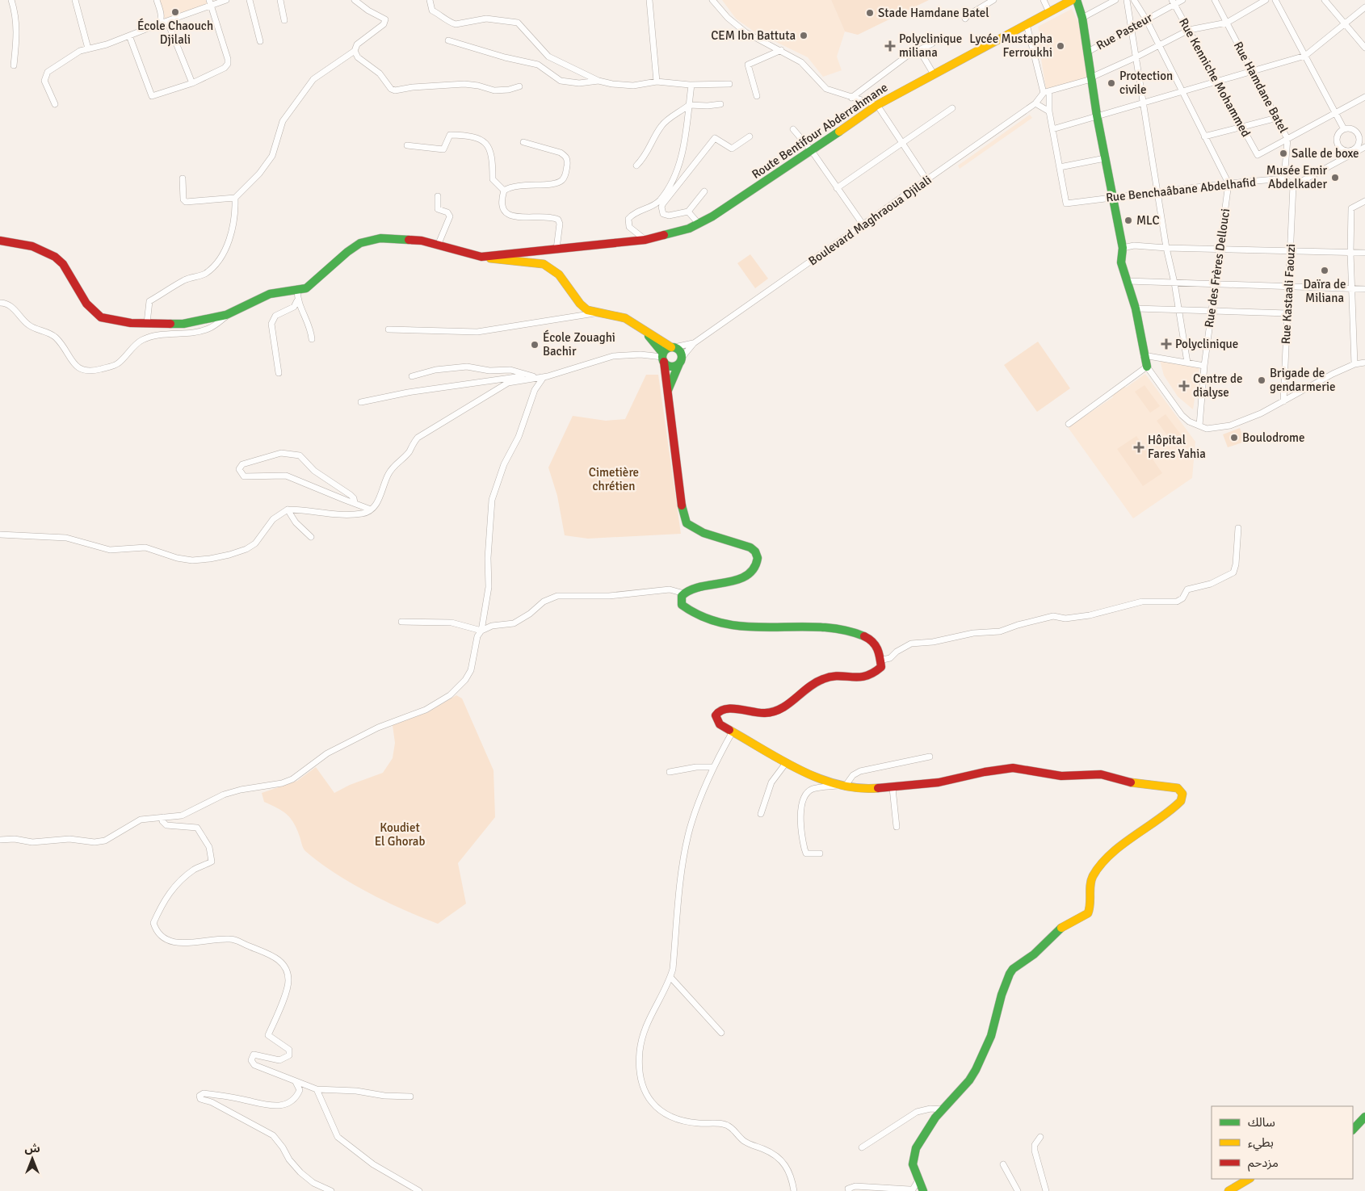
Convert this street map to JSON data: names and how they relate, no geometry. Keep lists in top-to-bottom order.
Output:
{
  "streets": {
    "main road": ["Route Bentifour Abderrahmane"],
    "street": [
      "Rue Pasteur",
      "Rue Kenniche Mohammed",
      "Rue Hamdane Batel",
      "Rue Benchaâbane Abdelhafid",
      "Boulevard Maghraoua Djilali",
      "Rue des Frères Dellouci",
      "Rue Kastaali Faouzi"
    ]
  },
  "crossings": [
    ["Rue Pasteur", "Rue Kenniche Mohammed"],
    ["Rue Kenniche Mohammed", "Rue Hamdane Batel"],
    ["Rue Hamdane Batel", "Rue Benchaâbane Abdelhafid"],
    ["Rue Benchaâbane Abdelhafid", "Rue des Frères Dellouci"]
  ],
  "parks": ["Cimetière chrétien", "Koudiet El Ghorab"],
  "places": {
    "other": [
      "École Chaouch Djilali",
      "Stade Hamdane Batel",
      "CEM Ibn Battuta",
      "Lycée Mustapha Ferroukhi",
      "Protection civile",
      "Salle de boxe",
      "Musée Emir Abdelkader",
      "MLC",
      "Daïra de Miliana",
      "École Zouaghi Bachir",
      "Brigade de gendarmerie",
      "Boulodrome"
    ],
    "health": [
      "Polyclinique miliana",
      "Polyclinique",
      "Centre de dialyse",
      "Hôpital Fares Yahia"
    ]
  },
  "legend": ["سالك", "بطيء", "مزدحم"],
  "north": "top"
}
